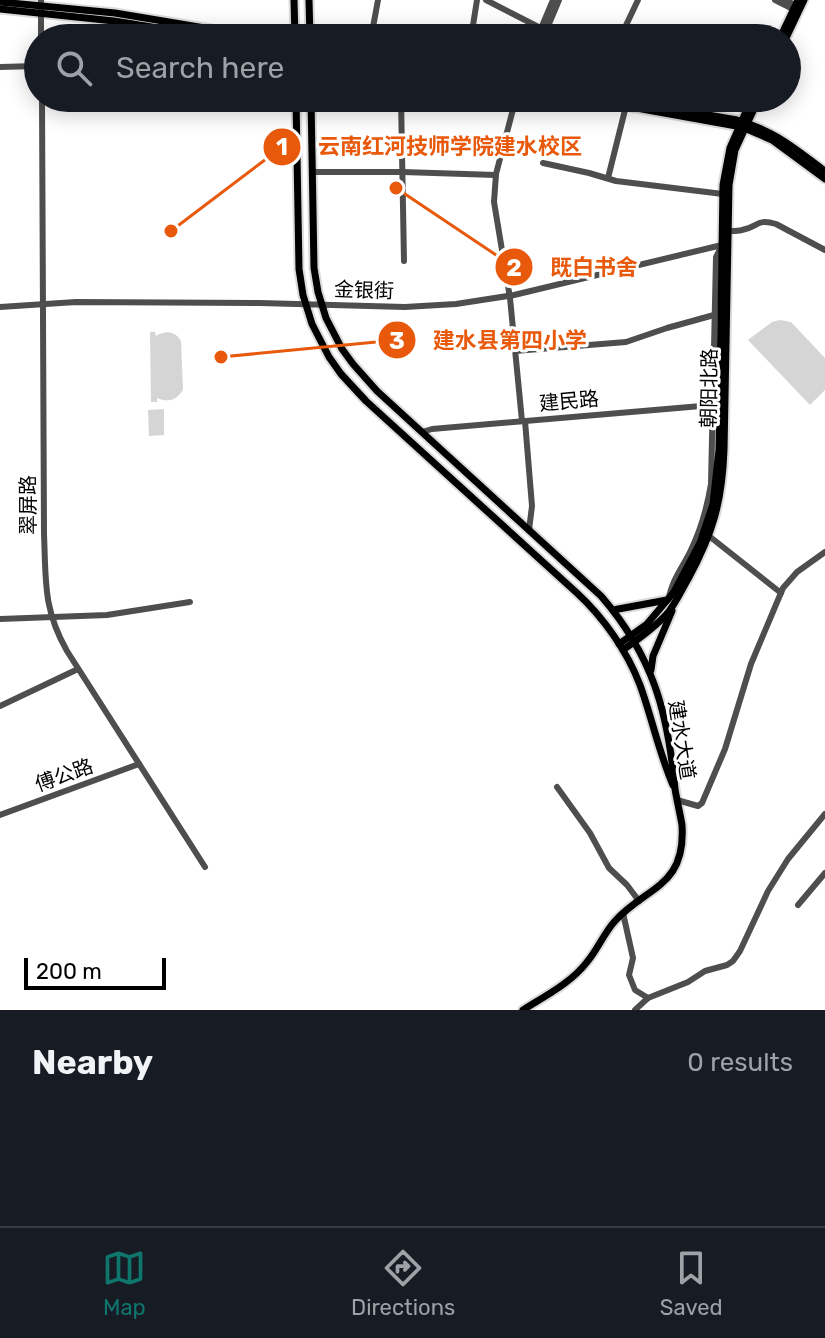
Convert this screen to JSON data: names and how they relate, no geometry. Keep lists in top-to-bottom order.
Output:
{
  "streets": {
    "main road": ["朝阳北路", "建水大道"],
    "street": [
      "金银街",
      "建民路",
      "翠屏路",
      "傅公路"
    ]
  },
  "crossings": [
    ["金银街", "朝阳北路"],
    ["金银街", "翠屏路"],
    ["金银街", "建水大道"],
    ["朝阳北路", "建民路"],
    ["朝阳北路", "建水大道"],
    ["建民路", "建水大道"],
    ["翠屏路", "傅公路"]
  ],
  "places": ["既白书舍", "云南红河技师学院建水校区", "建水县第四小学"],
  "scale_bar": "200 m",
  "page": {
    "search": "Search here",
    "scale": "200 m",
    "heading": ["Nearby", "0 results"],
    "nav": ["Map", "Directions", "Saved"]
  }
}
